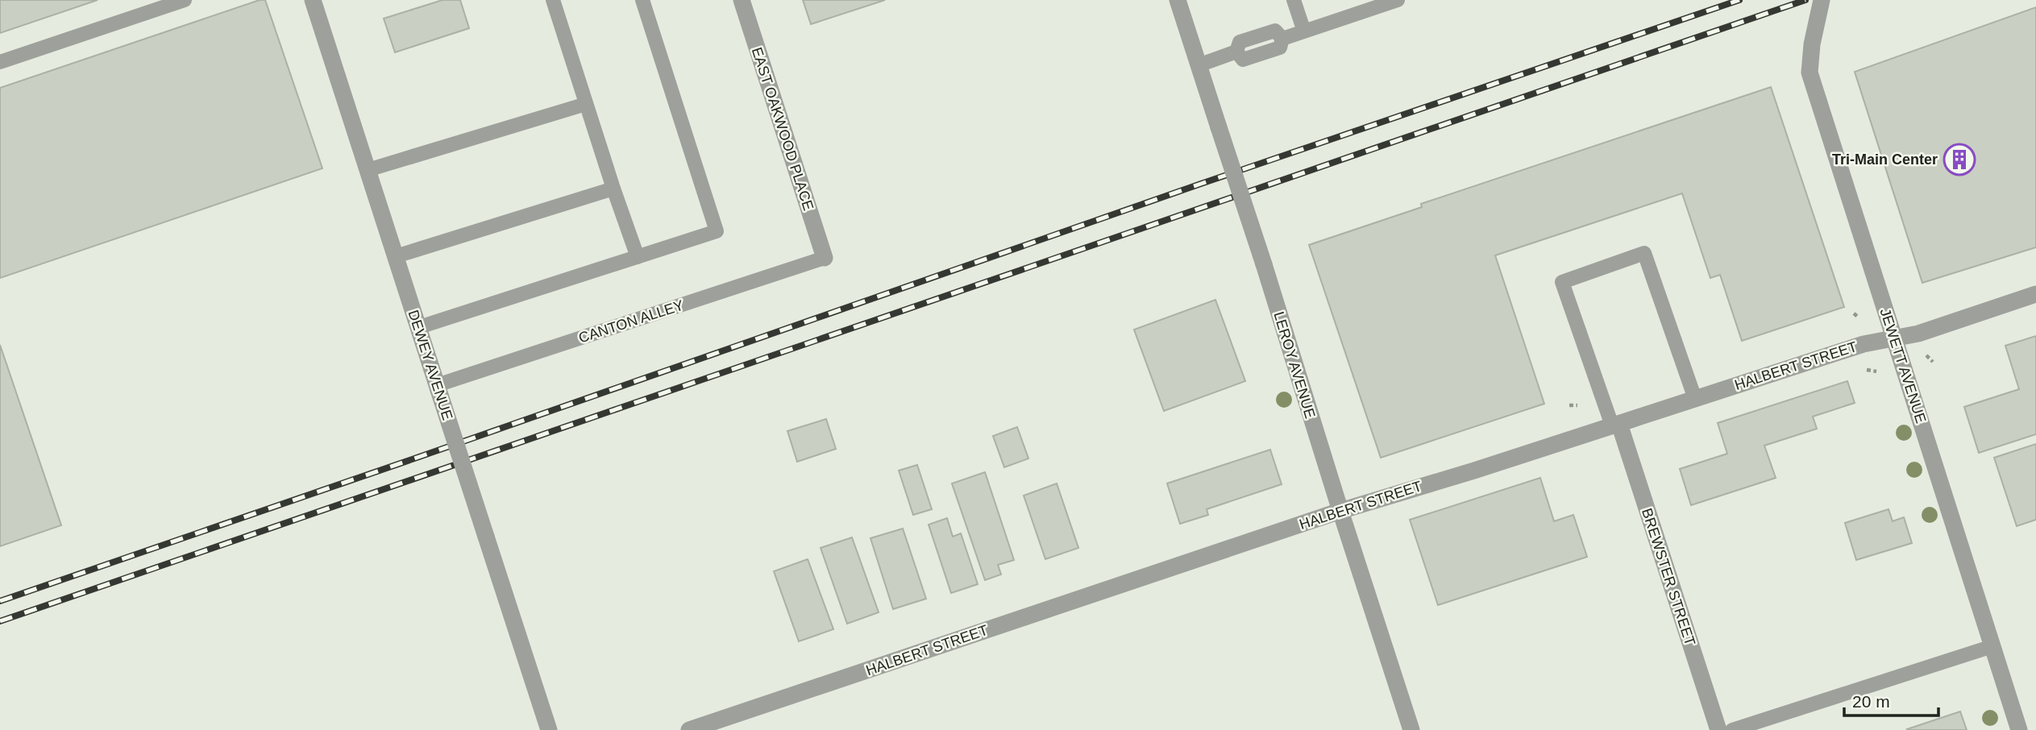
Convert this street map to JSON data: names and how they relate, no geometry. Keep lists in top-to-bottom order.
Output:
{
  "streets": {
    "street": [
      "EAST OAKWOOD PLACE",
      "DEWEY AVENUE",
      "LEROY AVENUE",
      "HALBERT STREET",
      "JEWETT AVENUE",
      "BREWSTER STREET"
    ],
    "lane": ["CANTON ALLEY"]
  },
  "crossings": [
    ["EAST OAKWOOD PLACE", "CANTON ALLEY"],
    ["CANTON ALLEY", "DEWEY AVENUE"],
    ["LEROY AVENUE", "HALBERT STREET"],
    ["HALBERT STREET", "JEWETT AVENUE"],
    ["HALBERT STREET", "BREWSTER STREET"]
  ],
  "places": {
    "building": ["Tri-Main Center"]
  },
  "scale_bar": "20 m"
}
